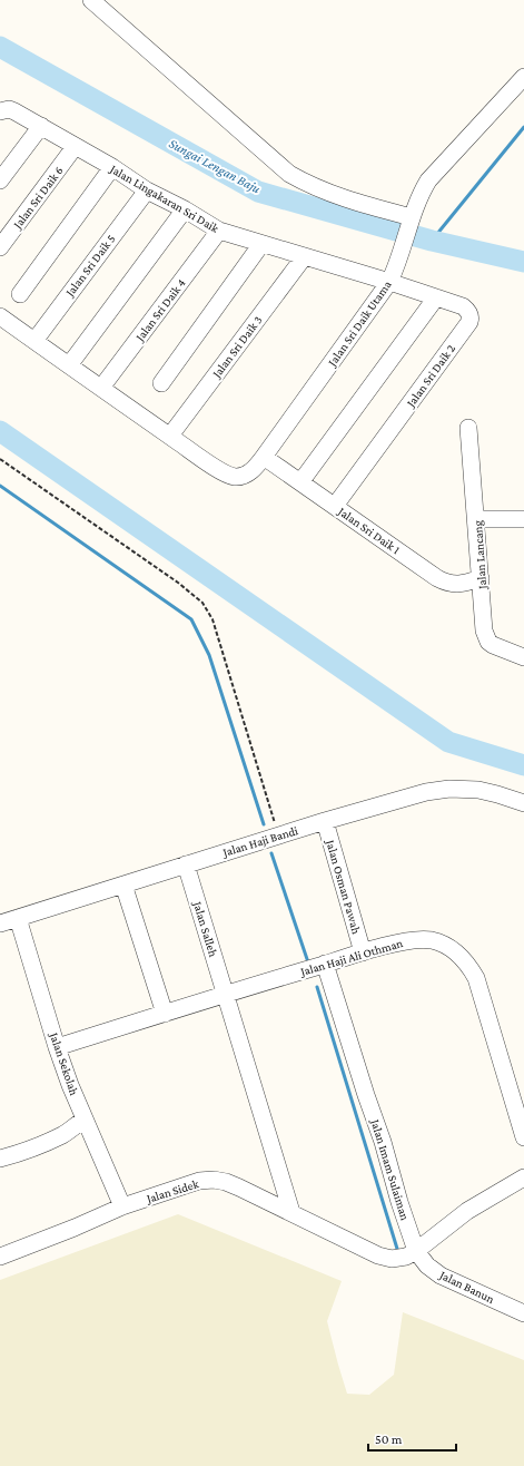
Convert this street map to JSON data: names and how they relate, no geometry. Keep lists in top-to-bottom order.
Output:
{
  "streets": {
    "street": [
      "Jalan Sri Daik 6",
      "Jalan Lingakaran Sri Daik",
      "Jalan Sri Daik 5",
      "Jalan Sri Daik 4",
      "Jalan Sri Daik Utama",
      "Jalan Sri Daik 3",
      "Jalan Sri Daik 2",
      "Jalan Sri Daik 1",
      "Jalan Lancang",
      "Jalan Haji Bandi",
      "Jalan Osman Pawah",
      "Jalan Salleh",
      "Jalan Haji Ali Othman",
      "Jalan Sekolah",
      "Jalan Imam Sulaiman",
      "Jalan Sidek",
      "Jalan Banun"
    ]
  },
  "crossings": [
    ["Jalan Sri Daik 6", "Jalan Lingakaran Sri Daik"],
    ["Jalan Lingakaran Sri Daik", "Jalan Sri Daik 5"],
    ["Jalan Lingakaran Sri Daik", "Jalan Sri Daik 4"],
    ["Jalan Lingakaran Sri Daik", "Jalan Sri Daik Utama"],
    ["Jalan Lingakaran Sri Daik", "Jalan Sri Daik 3"],
    ["Jalan Lingakaran Sri Daik", "Jalan Sri Daik 2"],
    ["Jalan Sri Daik Utama", "Jalan Sri Daik 3"],
    ["Jalan Sri Daik Utama", "Jalan Sri Daik 2"],
    ["Jalan Sri Daik Utama", "Jalan Sri Daik 1"],
    ["Jalan Sri Daik 2", "Jalan Sri Daik 1"],
    ["Jalan Sri Daik 1", "Jalan Lancang"],
    ["Jalan Haji Bandi", "Jalan Osman Pawah"],
    ["Jalan Haji Bandi", "Jalan Salleh"],
    ["Jalan Haji Bandi", "Jalan Sekolah"],
    ["Jalan Osman Pawah", "Jalan Haji Ali Othman"],
    ["Jalan Salleh", "Jalan Haji Ali Othman"],
    ["Jalan Salleh", "Jalan Sidek"],
    ["Jalan Haji Ali Othman", "Jalan Sekolah"],
    ["Jalan Haji Ali Othman", "Jalan Imam Sulaiman"],
    ["Jalan Sekolah", "Jalan Sidek"],
    ["Jalan Imam Sulaiman", "Jalan Sidek"],
    ["Jalan Imam Sulaiman", "Jalan Banun"],
    ["Jalan Sidek", "Jalan Banun"]
  ],
  "water": ["Sungai Lengan Baju"],
  "scale_bar": "50 m"
}
